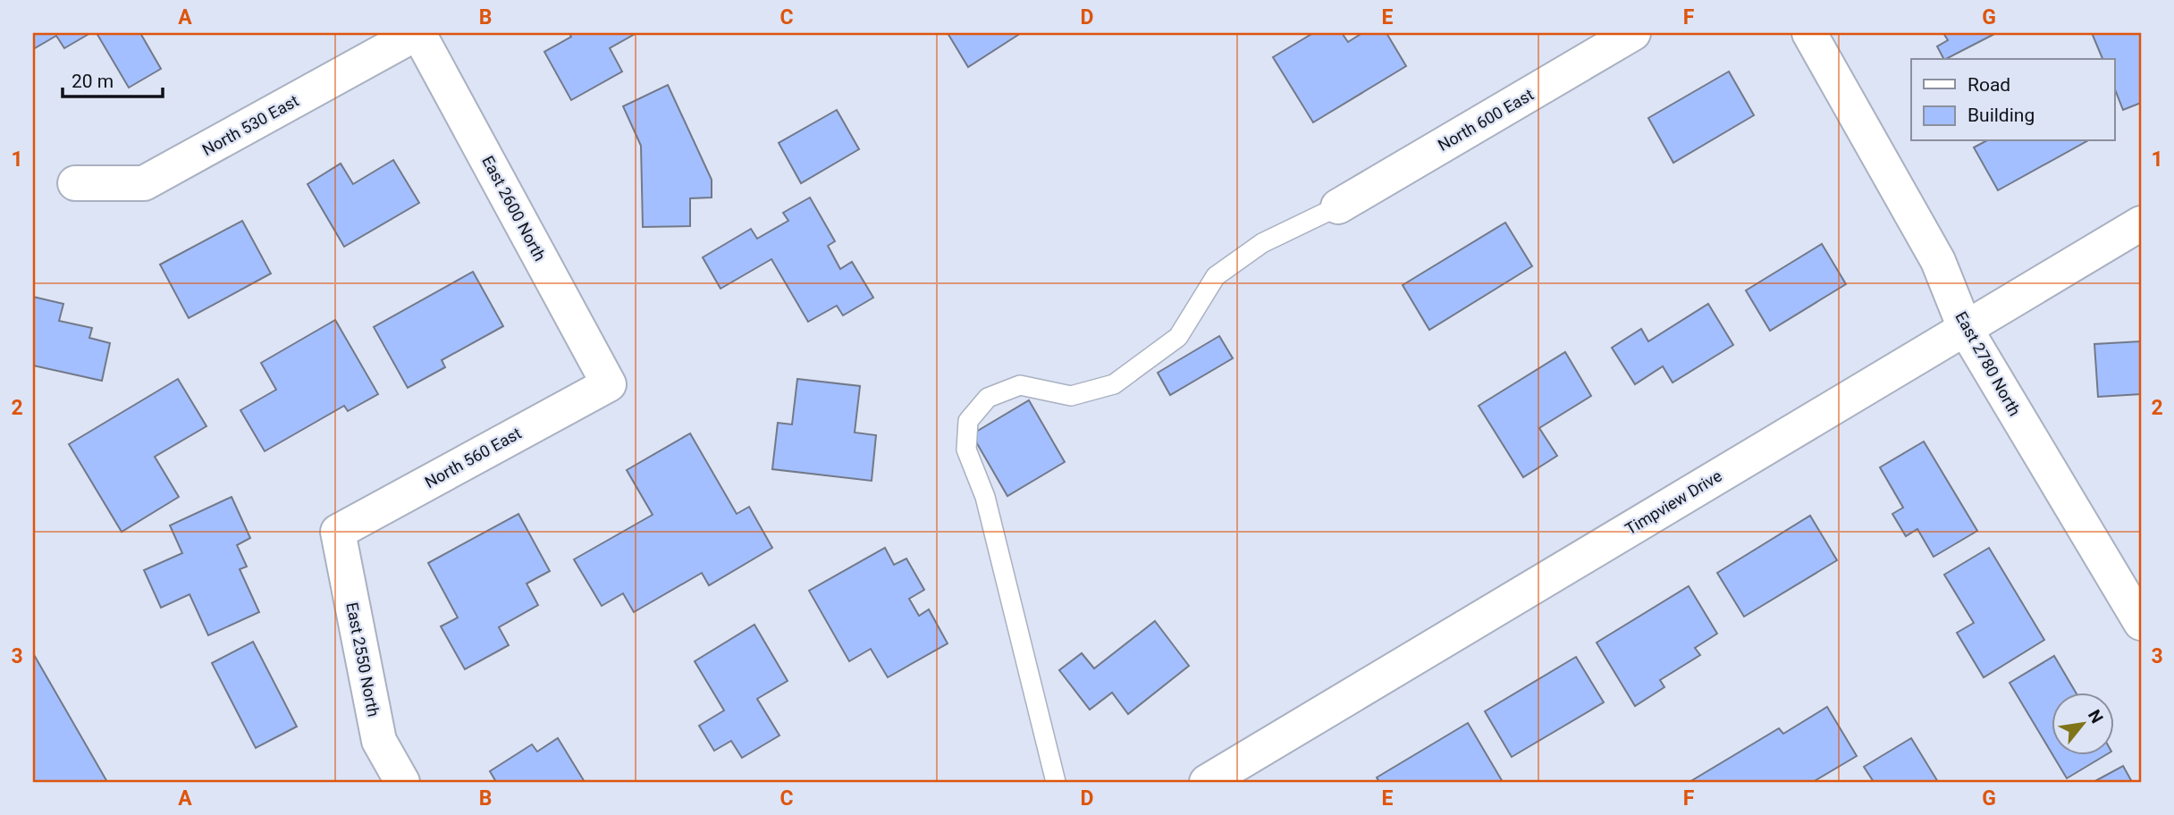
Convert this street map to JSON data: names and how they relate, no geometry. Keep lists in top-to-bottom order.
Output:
{
  "streets": {
    "street": [
      "North 600 East",
      "North 530 East",
      "East 2600 North",
      "East 2780 North",
      "North 560 East",
      "Timpview Drive",
      "East 2550 North"
    ]
  },
  "crossings": [
    ["North 530 East", "East 2600 North"],
    ["East 2600 North", "North 560 East"],
    ["East 2780 North", "Timpview Drive"],
    ["North 560 East", "East 2550 North"]
  ],
  "legend": ["Road", "Building"],
  "scale_bar": "20 m",
  "north": "top right",
  "grid": {
    "columns": [
      "A",
      "B",
      "C",
      "D",
      "E",
      "F",
      "G"
    ],
    "rows": ["1", "2", "3"]
  }
}
